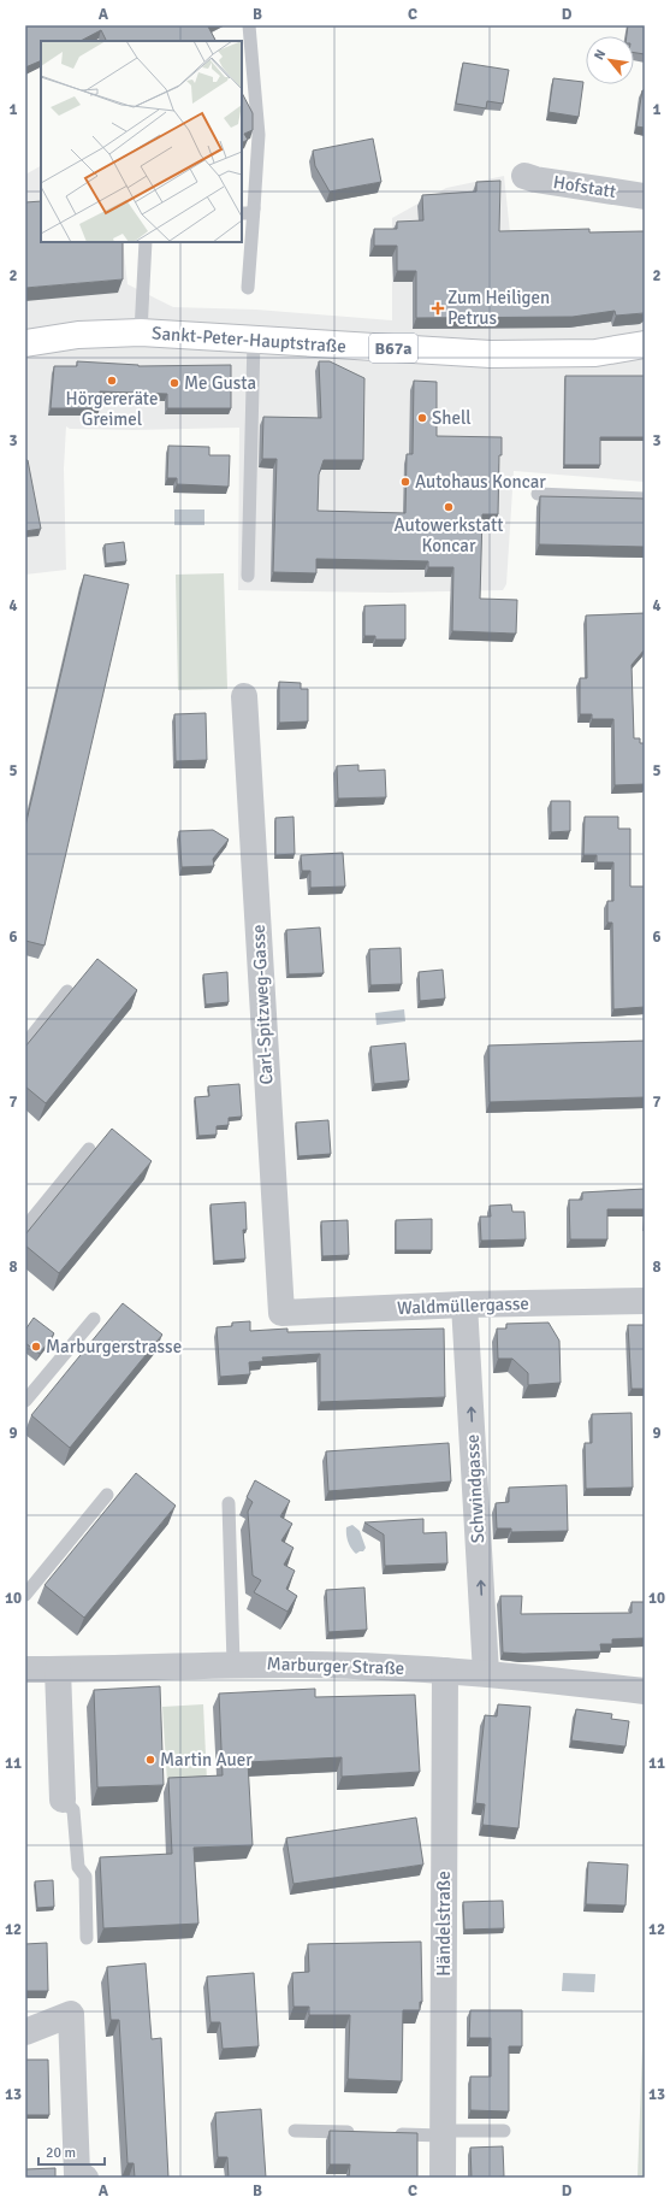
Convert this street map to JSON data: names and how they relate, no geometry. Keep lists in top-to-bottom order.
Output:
{
  "streets": {
    "main road": ["Sankt-Peter-Hauptstraße", "B67a"],
    "street": [
      "Hofstatt",
      "Carl-Spitzweg-Gasse",
      "Waldmüllergasse",
      "Schwindgasse",
      "Marburger Straße",
      "Händelstraße"
    ]
  },
  "crossings": [
    ["Carl-Spitzweg-Gasse", "Waldmüllergasse"],
    ["Waldmüllergasse", "Schwindgasse"],
    ["Schwindgasse", "Marburger Straße"],
    ["Marburger Straße", "Händelstraße"]
  ],
  "one_way": ["Schwindgasse"],
  "places": {
    "health": ["Zum Heiligen Petrus"],
    "other": [
      "Hörgereräte Greimel",
      "Me Gusta",
      "Shell",
      "Autohaus Koncar",
      "Autowerkstatt Koncar",
      "Marburgerstrasse",
      "Martin Auer"
    ]
  },
  "scale_bar": "20 m",
  "north": "top left",
  "grid": {
    "columns": [
      "A",
      "B",
      "C",
      "D"
    ],
    "rows": [
      "1",
      "2",
      "3",
      "4",
      "5",
      "6",
      "7",
      "8",
      "9",
      "10",
      "11",
      "12",
      "13"
    ]
  }
}
